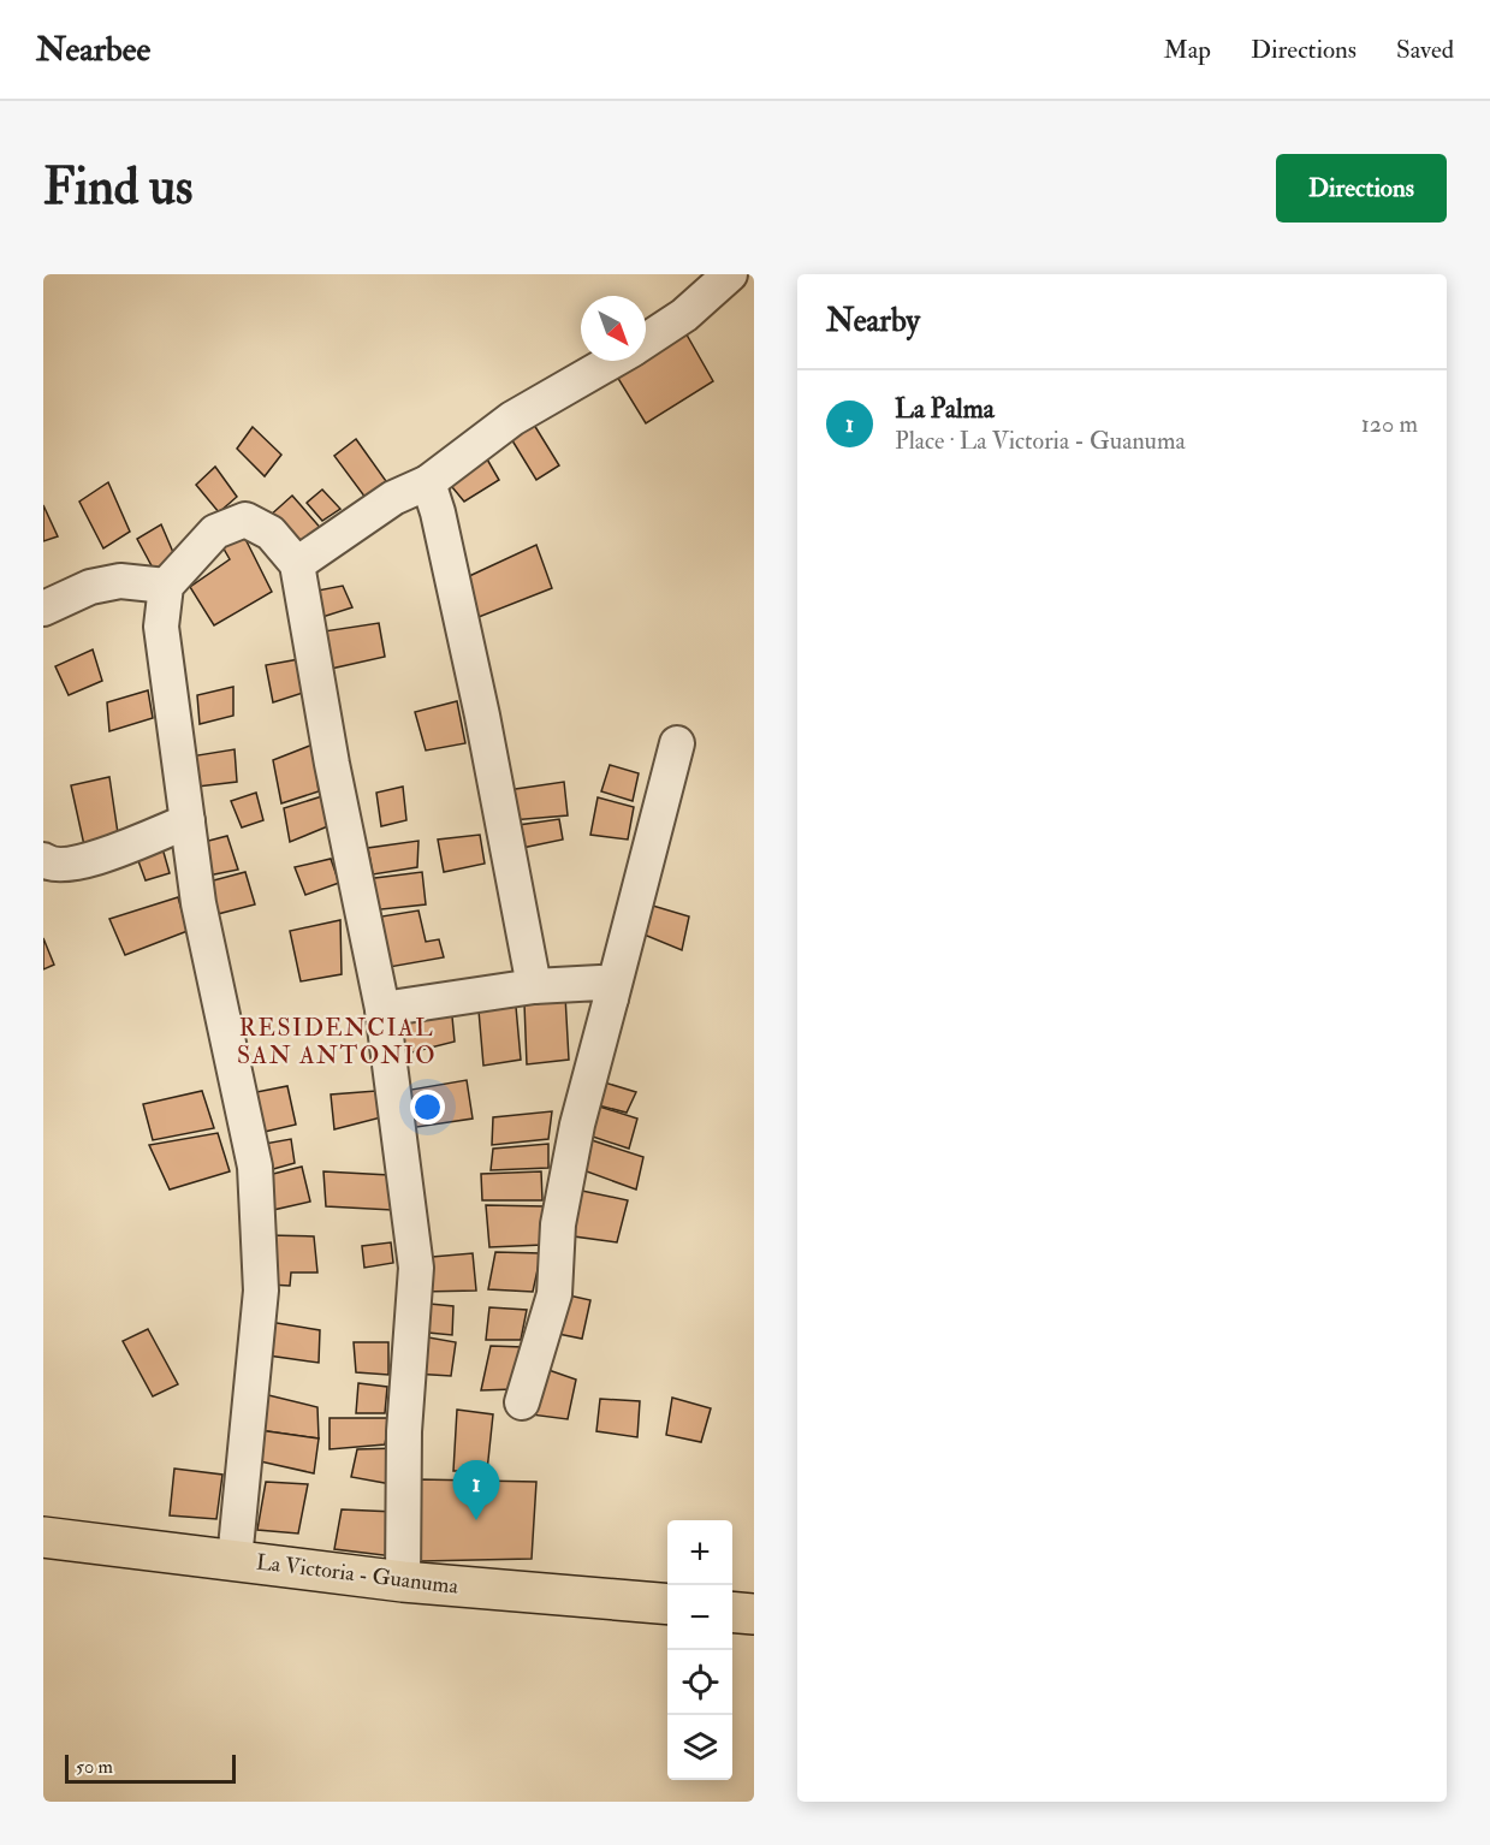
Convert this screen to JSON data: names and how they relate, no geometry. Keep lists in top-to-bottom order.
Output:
{
  "streets": {
    "main road": ["La Victoria - Guanuma"]
  },
  "districts": ["RESIDENCIAL SAN ANTONIO"],
  "scale_bar": "50 m",
  "north": "bottom right",
  "page": {
    "header": "Nearbee",
    "nav": ["Map", "Directions", "Saved"],
    "buttons": "Directions",
    "title": "Find us",
    "heading": "Nearby",
    "list": [
      {
        "mark": "1",
        "name": "La Palma",
        "note": "Place · La Victoria - Guanuma",
        "value": "120 m"
      }
    ],
    "pins": "1",
    "map_buttons": ["+", "−"],
    "scale": "50 m"
  }
}
